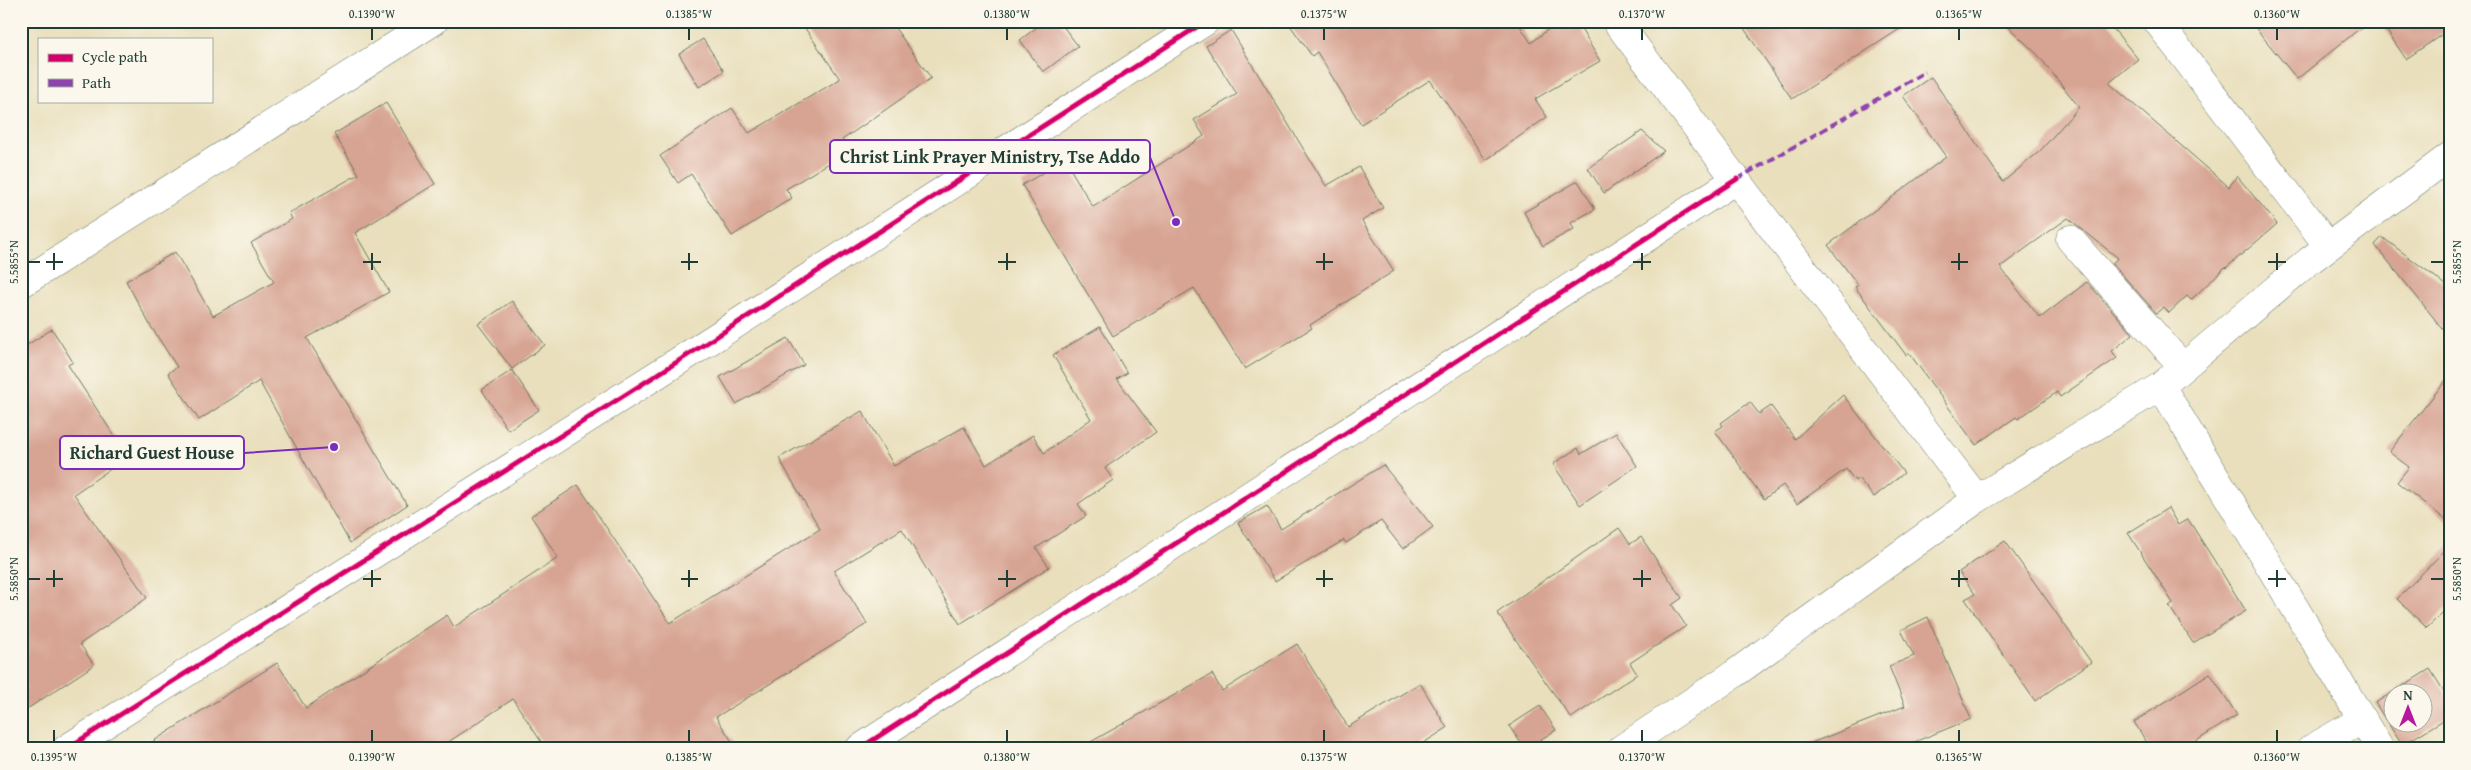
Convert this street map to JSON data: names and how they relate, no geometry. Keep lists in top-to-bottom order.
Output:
{
  "places": ["Christ Link Prayer Ministry, Tse Addo", "Richard Guest House"],
  "legend": ["Cycle path", "Path"],
  "north": "top",
  "coordinates": [
    "0.1390°W",
    "0.1385°W",
    "0.1380°W",
    "0.1375°W",
    "0.1370°W",
    "0.1365°W",
    "0.1360°W",
    "5.5855°N",
    "5.5850°N",
    "0.1395°W"
  ]
}
